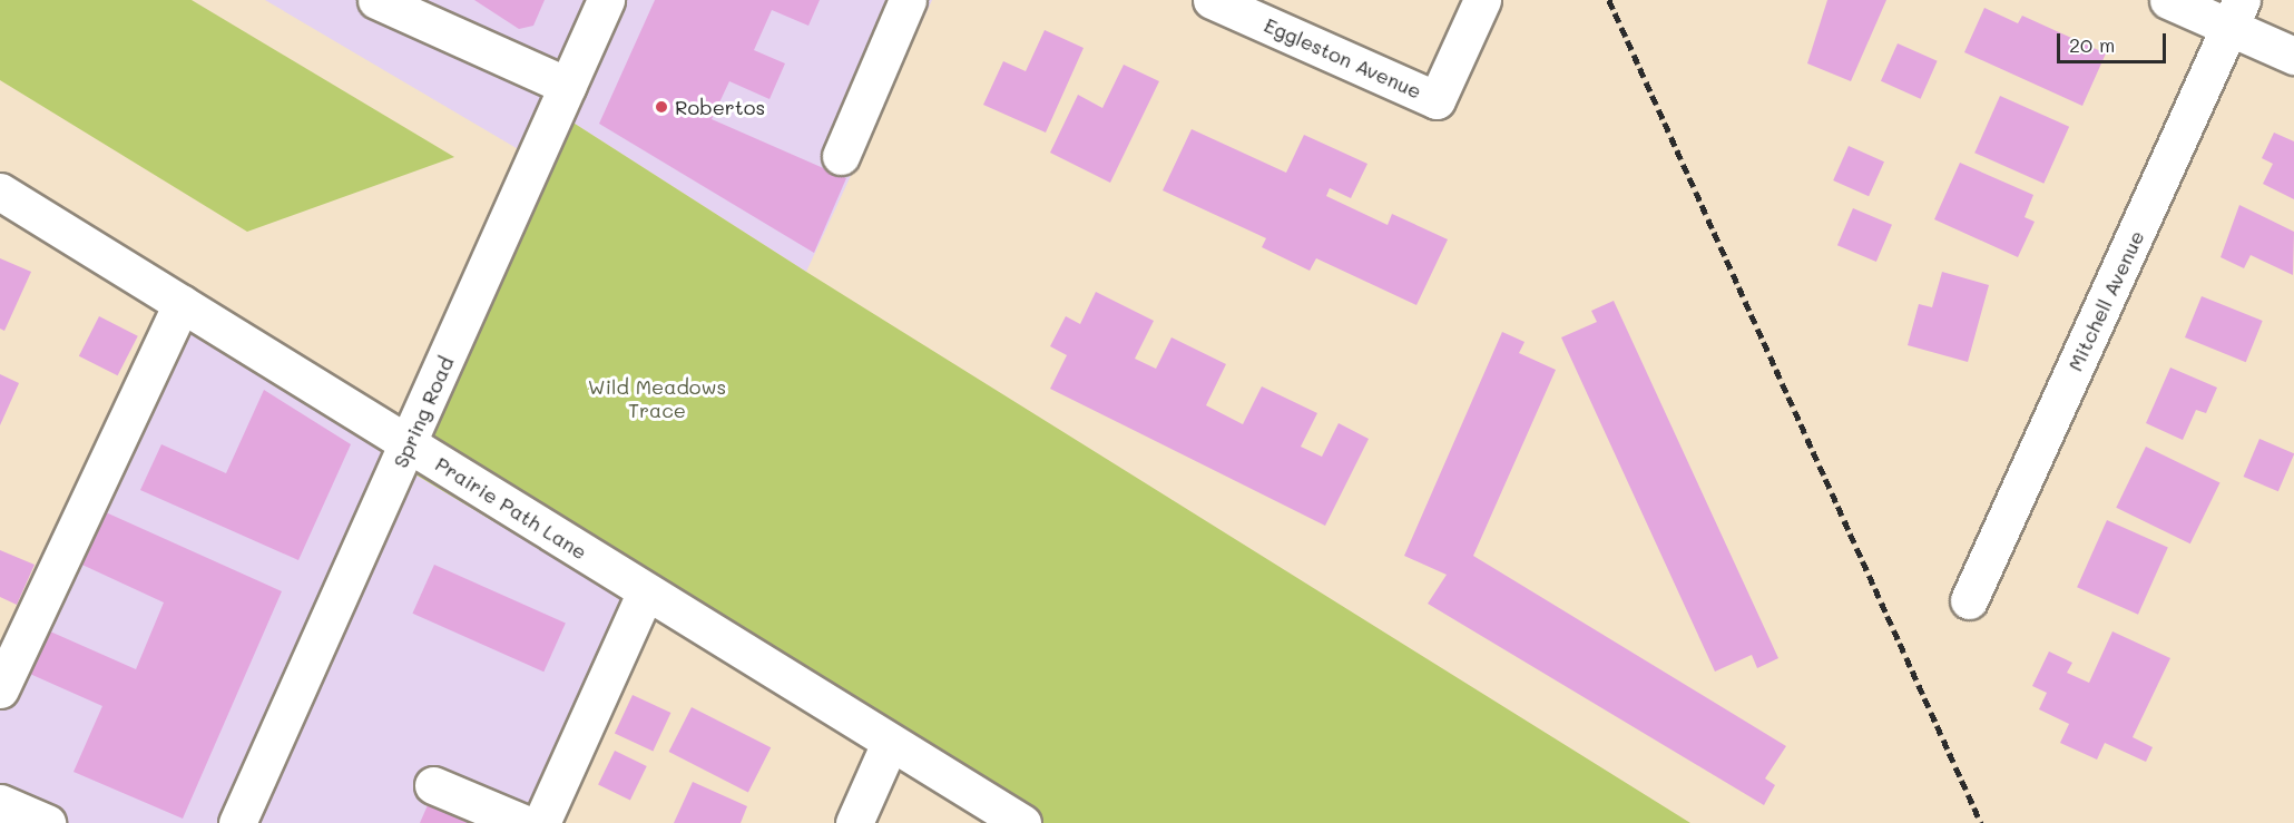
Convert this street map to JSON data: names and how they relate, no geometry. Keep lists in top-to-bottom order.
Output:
{
  "streets": {
    "street": [
      "Eggleston Avenue",
      "Mitchell Avenue",
      "Spring Road",
      "Prairie Path Lane"
    ]
  },
  "crossings": [
    ["Spring Road", "Prairie Path Lane"]
  ],
  "parks": ["Wild Meadows Trace"],
  "places": ["Robertos"],
  "scale_bar": "20 m"
}
